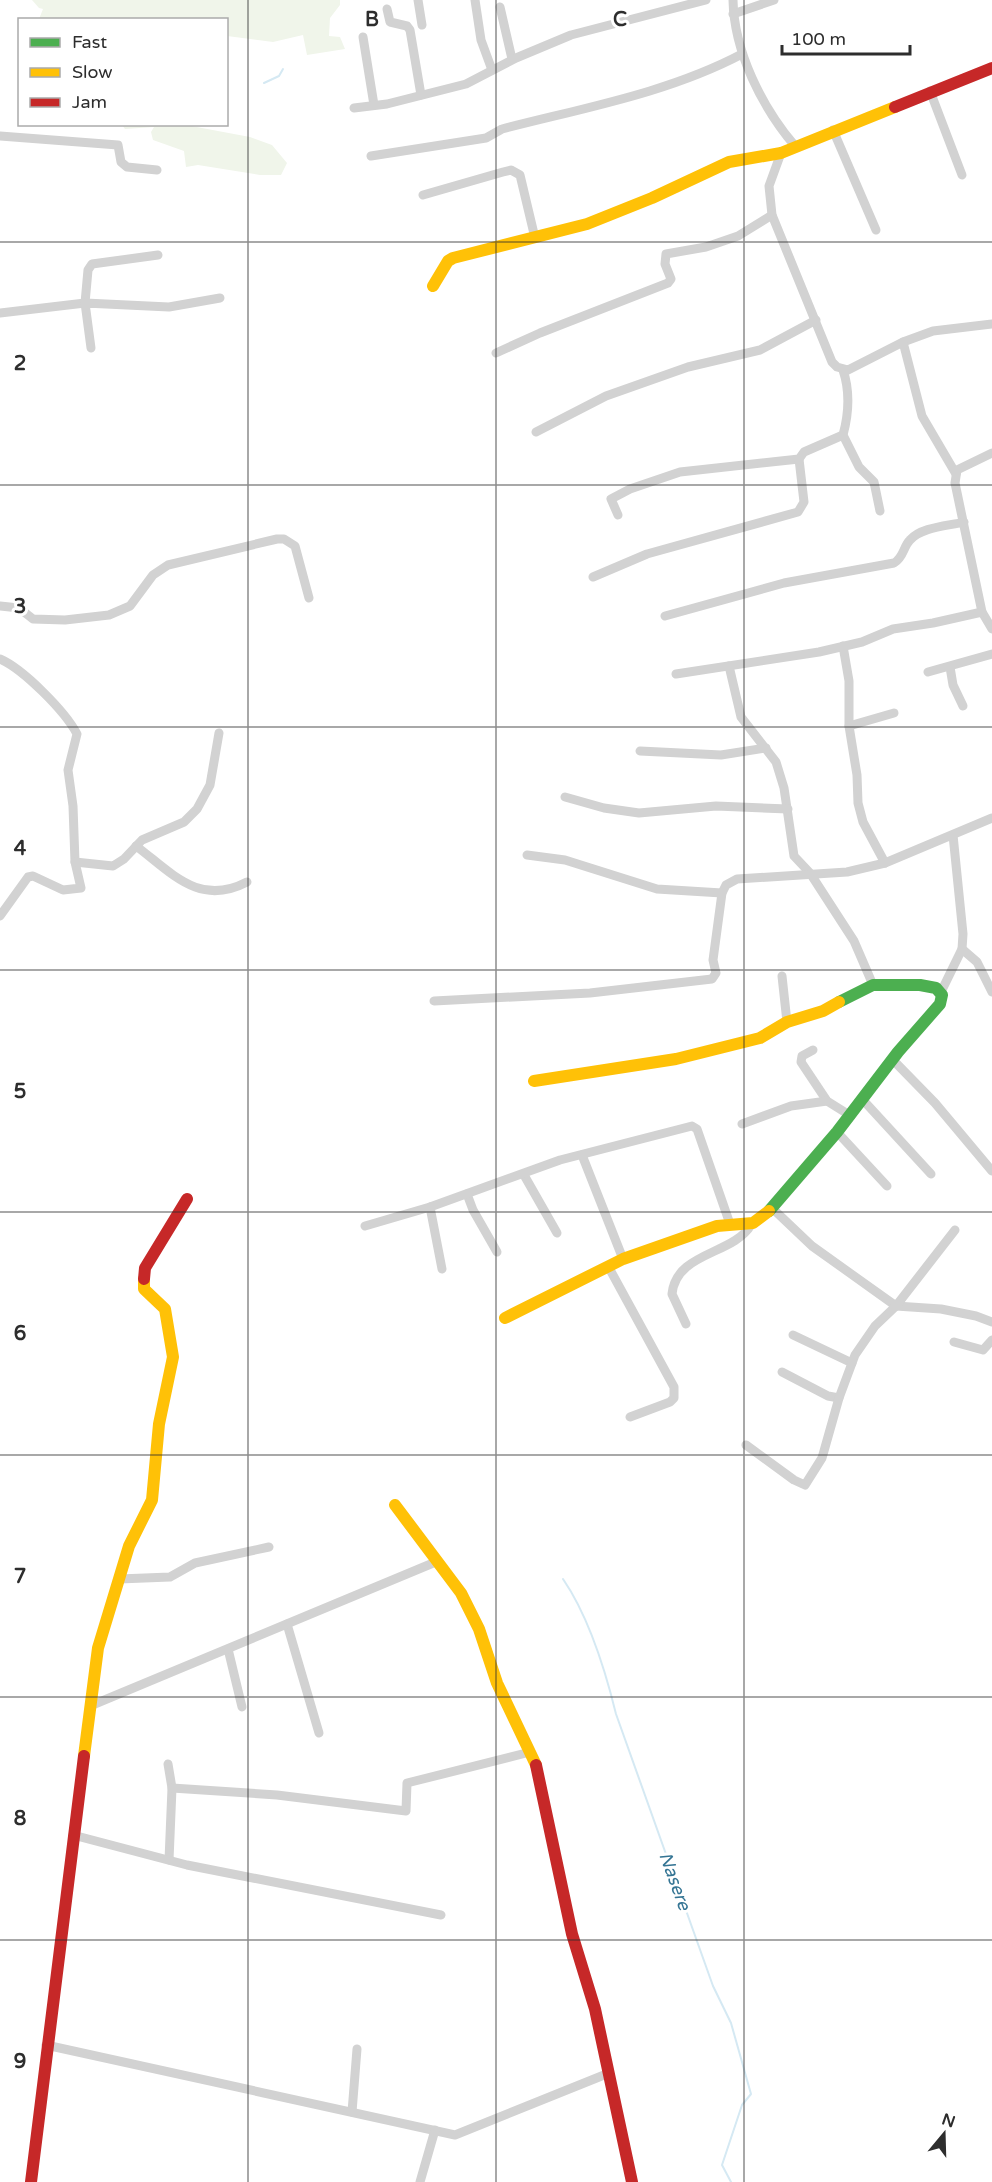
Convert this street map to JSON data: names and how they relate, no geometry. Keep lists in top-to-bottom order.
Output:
{
  "water": ["Nasere"],
  "legend": ["Fast", "Slow", "Jam"],
  "scale_bar": "100 m",
  "north": "top",
  "grid": {
    "columns": ["B", "C"],
    "rows": [
      "2",
      "3",
      "4",
      "5",
      "6",
      "7",
      "8",
      "9"
    ]
  }
}
